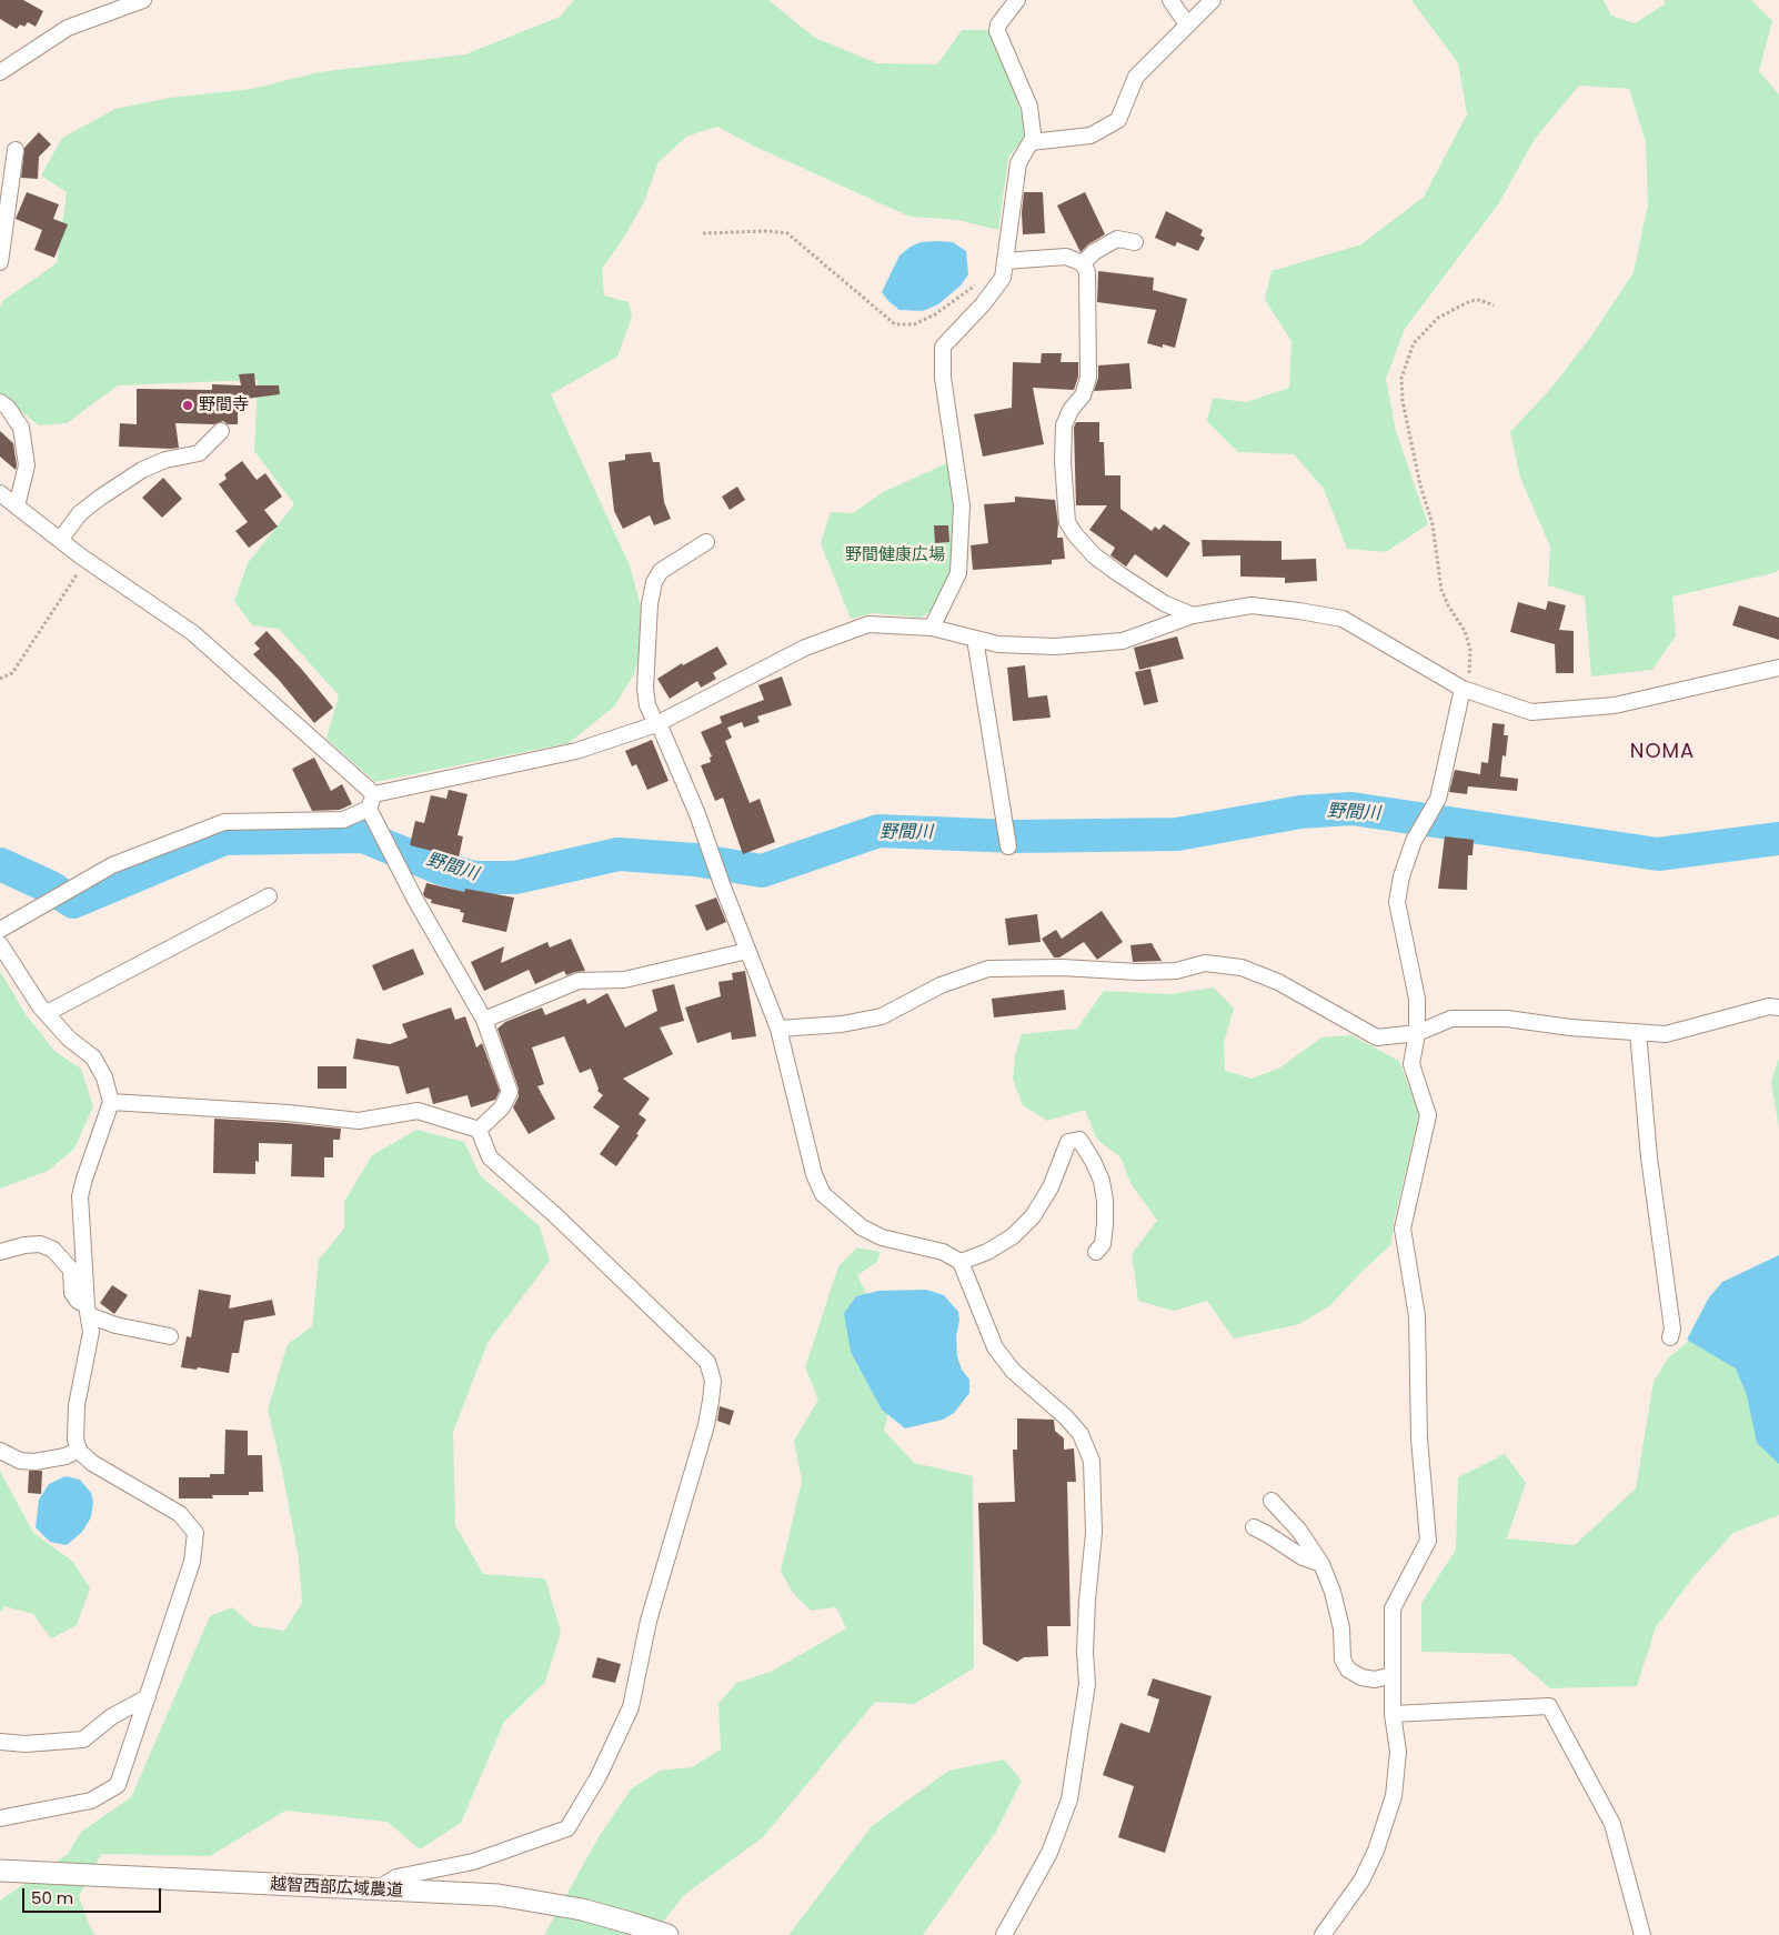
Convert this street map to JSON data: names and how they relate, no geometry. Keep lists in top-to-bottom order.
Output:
{
  "streets": {
    "street": ["越智西部広域農道"]
  },
  "districts": ["NOMA"],
  "water": ["野間川"],
  "parks": ["野間健康広場"],
  "places": ["野間寺"],
  "scale_bar": "50 m"
}
